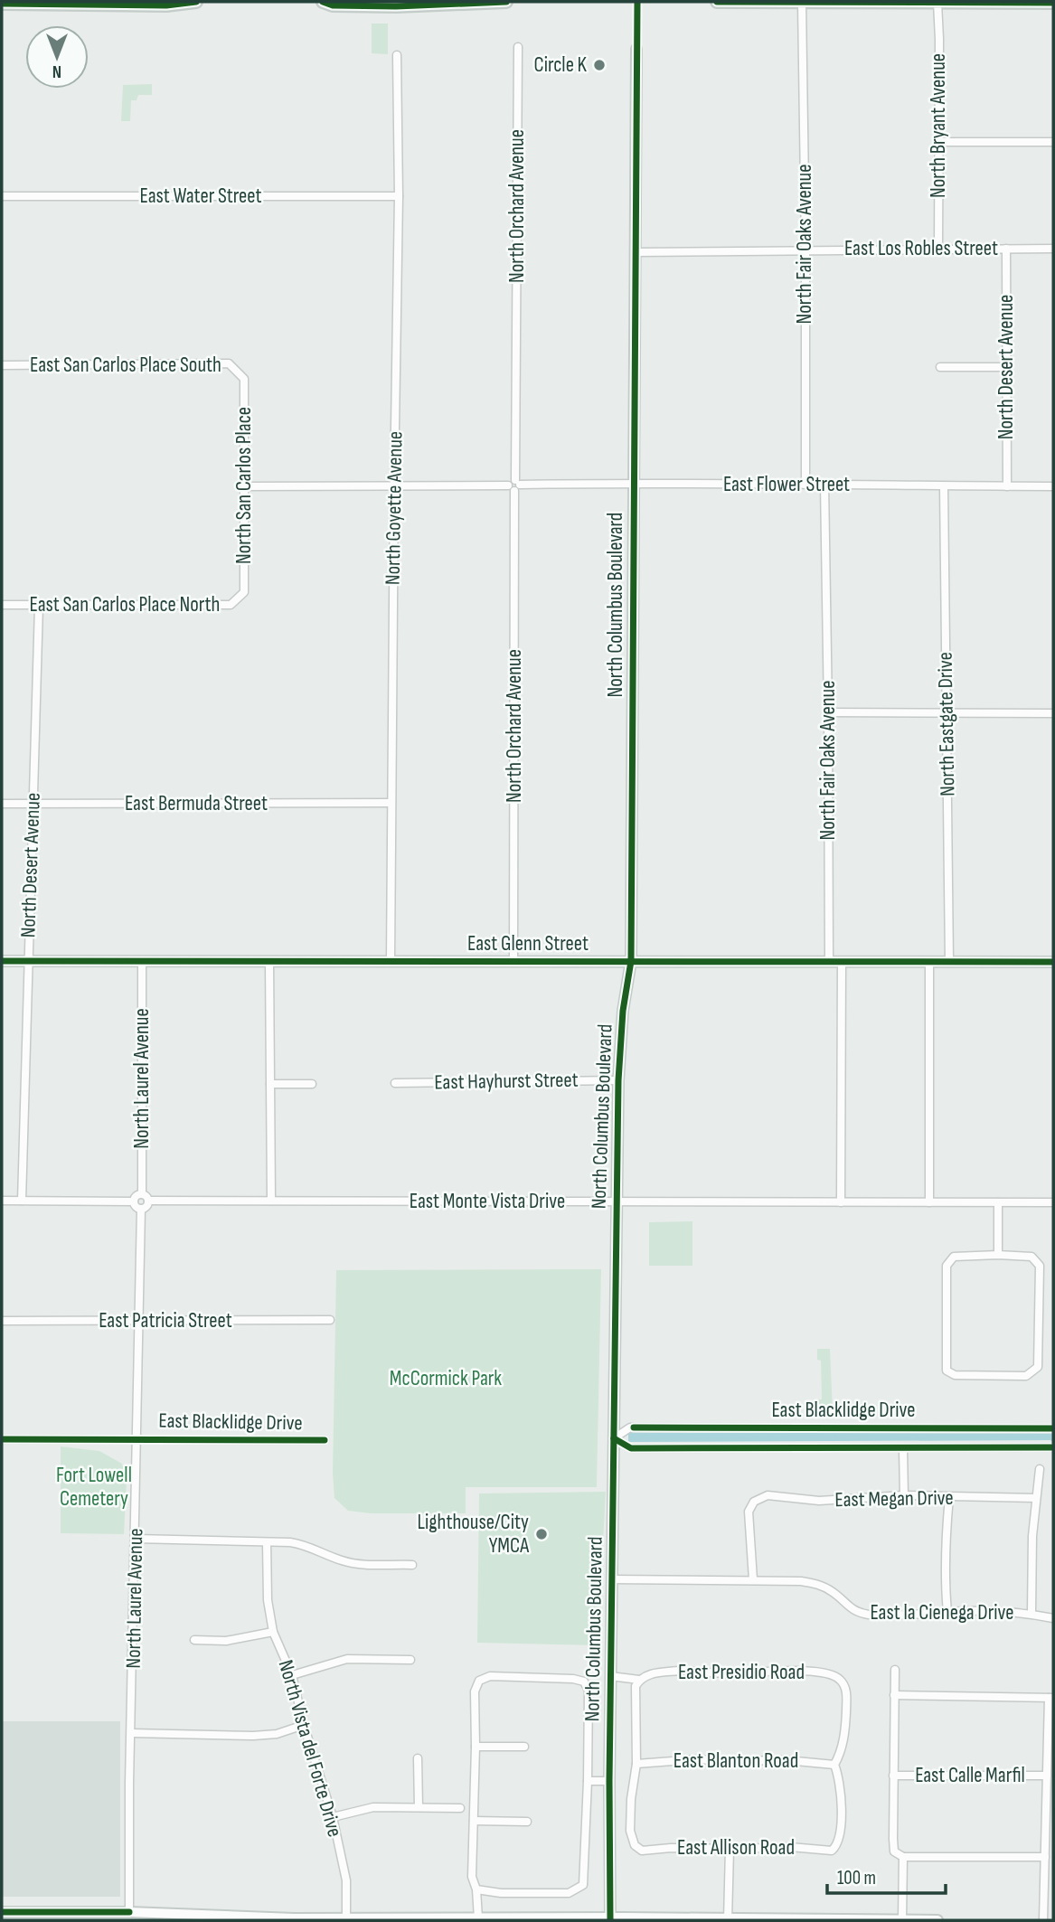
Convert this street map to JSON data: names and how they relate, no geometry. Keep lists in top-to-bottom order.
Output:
{
  "streets": {
    "street": [
      "North Bryant Avenue",
      "East Water Street",
      "North Orchard Avenue",
      "North Fair Oaks Avenue",
      "East Los Robles Street",
      "East San Carlos Place South",
      "North Desert Avenue",
      "East Flower Street",
      "North San Carlos Place",
      "North Goyette Avenue",
      "East San Carlos Place North",
      "North Columbus Boulevard",
      "North Eastgate Drive",
      "East Bermuda Street",
      "East Glenn Street",
      "North Laurel Avenue",
      "East Hayhurst Street",
      "East Monte Vista Drive",
      "East Patricia Street",
      "East Blacklidge Drive",
      "East Megan Drive",
      "East la Cienega Drive",
      "East Presidio Road",
      "North Vista del Forte Drive",
      "East Blanton Road",
      "East Calle Marfil",
      "East Allison Road"
    ]
  },
  "crossings": [
    ["North Bryant Avenue", "East Los Robles Street"],
    ["East Water Street", "North Goyette Avenue"],
    ["North Orchard Avenue", "East Flower Street"],
    ["North Orchard Avenue", "East Glenn Street"],
    ["North Fair Oaks Avenue", "East Los Robles Street"],
    ["North Fair Oaks Avenue", "East Flower Street"],
    ["North Fair Oaks Avenue", "East Glenn Street"],
    ["East Los Robles Street", "North Desert Avenue"],
    ["East Los Robles Street", "North Columbus Boulevard"],
    ["East San Carlos Place South", "North San Carlos Place"],
    ["North Desert Avenue", "East Flower Street"],
    ["North Desert Avenue", "East San Carlos Place North"],
    ["North Desert Avenue", "East Bermuda Street"],
    ["North Desert Avenue", "East Glenn Street"],
    ["East Flower Street", "North San Carlos Place"],
    ["East Flower Street", "North Goyette Avenue"],
    ["East Flower Street", "North Columbus Boulevard"],
    ["East Flower Street", "North Eastgate Drive"],
    ["North San Carlos Place", "East San Carlos Place North"],
    ["North Goyette Avenue", "East Bermuda Street"],
    ["North Goyette Avenue", "East Glenn Street"],
    ["North Columbus Boulevard", "East Glenn Street"],
    ["North Columbus Boulevard", "East Hayhurst Street"],
    ["North Columbus Boulevard", "East Monte Vista Drive"],
    ["North Columbus Boulevard", "East Blacklidge Drive"],
    ["North Columbus Boulevard", "East la Cienega Drive"],
    ["North Eastgate Drive", "East Glenn Street"],
    ["East Glenn Street", "North Laurel Avenue"],
    ["North Laurel Avenue", "East Monte Vista Drive"],
    ["North Laurel Avenue", "East Patricia Street"],
    ["North Laurel Avenue", "East Blacklidge Drive"],
    ["East Megan Drive", "East la Cienega Drive"],
    ["East Presidio Road", "East Blanton Road"],
    ["East Presidio Road", "East Allison Road"],
    ["East Blanton Road", "East Allison Road"]
  ],
  "parks": ["McCormick Park", "Fort Lowell Cemetery"],
  "places": ["Circle K", "Lighthouse/City YMCA"],
  "scale_bar": "100 m",
  "north": "bottom"
}
